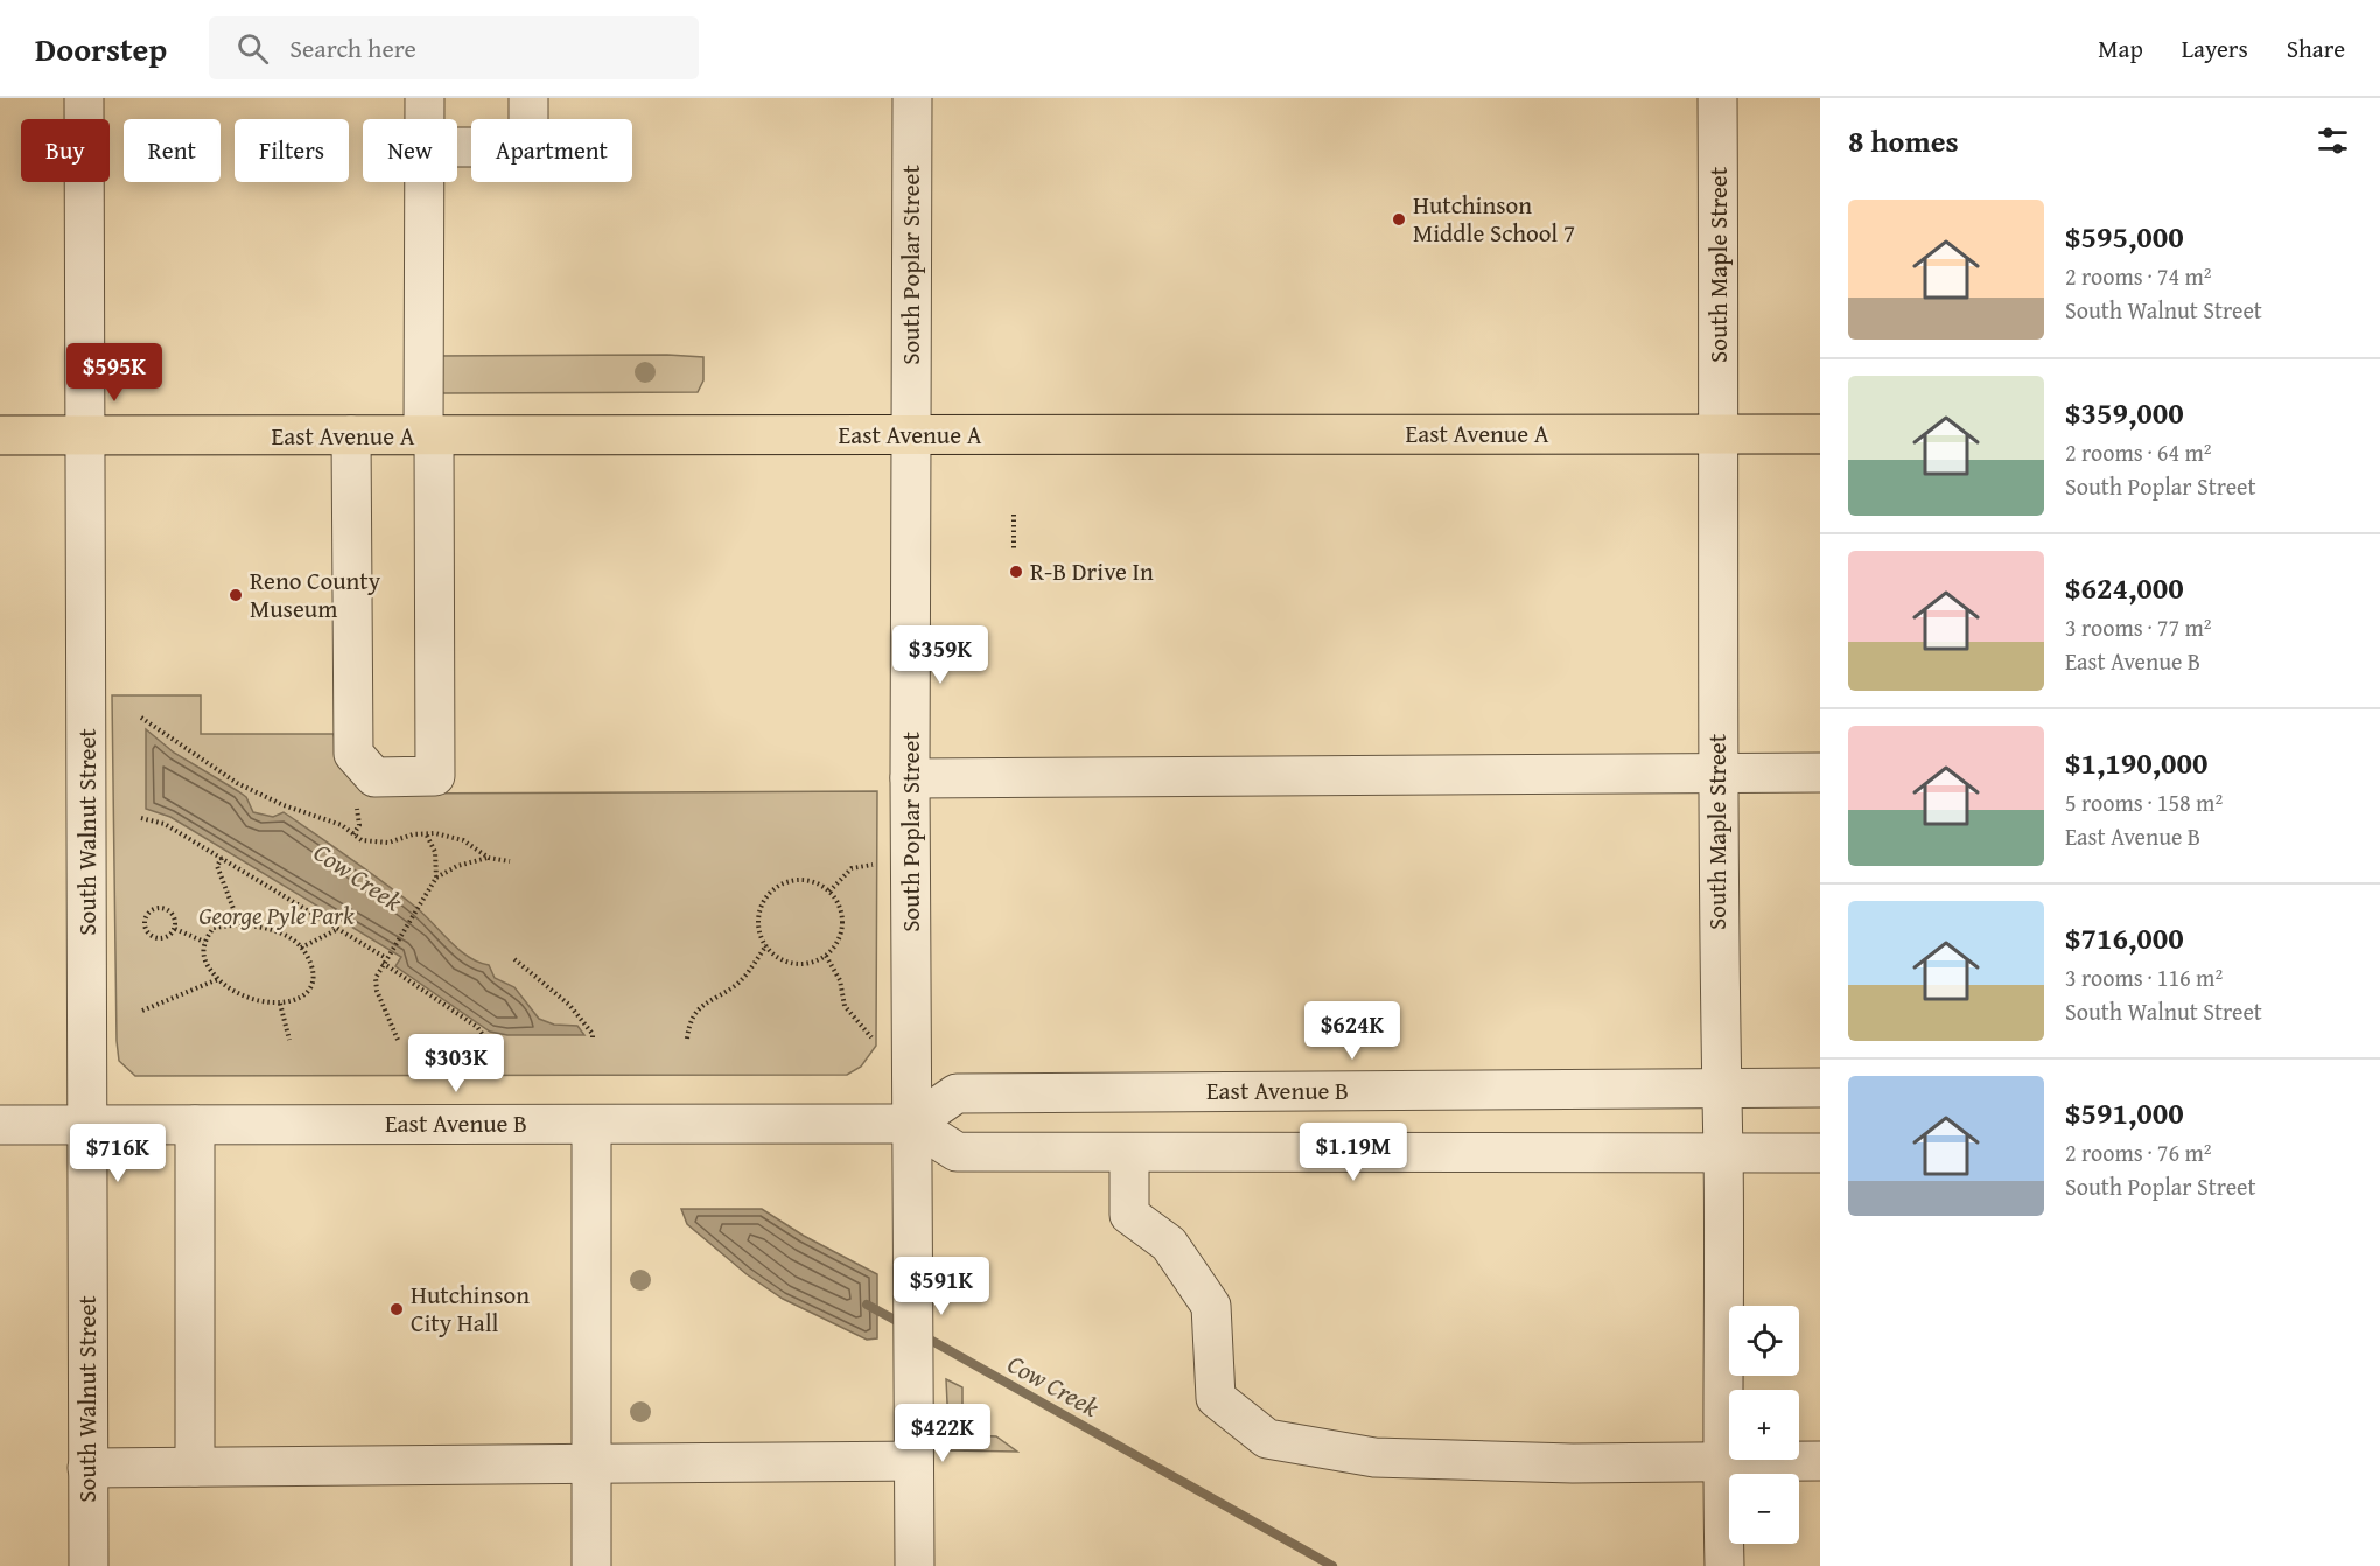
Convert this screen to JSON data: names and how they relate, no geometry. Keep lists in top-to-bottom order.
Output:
{
  "streets": {
    "main road": ["East Avenue A"],
    "street": [
      "South Poplar Street",
      "South Maple Street",
      "South Walnut Street",
      "East Avenue B"
    ]
  },
  "crossings": [
    ["South Poplar Street", "East Avenue A"],
    ["South Poplar Street", "East Avenue B"],
    ["South Maple Street", "East Avenue A"],
    ["South Maple Street", "East Avenue B"],
    ["East Avenue A", "South Walnut Street"],
    ["South Walnut Street", "East Avenue B"]
  ],
  "water": ["Cow Creek"],
  "parks": ["George Pyle Park"],
  "places": [
    "Hutchinson Middle School 7",
    "R-B Drive In",
    "Reno County Museum",
    "Hutchinson City Hall"
  ],
  "page": {
    "header": "Doorstep",
    "search": "Search here",
    "nav": ["Map", "Layers", "Share"],
    "heading": "8 homes",
    "chip": [
      "Buy",
      "Rent",
      "Filters",
      "New",
      "Apartment"
    ],
    "list": [
      {
        "name": "$595,000",
        "note": "2 rooms · 74 m² · South Walnut Street"
      },
      {
        "name": "$359,000",
        "note": "2 rooms · 64 m² · South Poplar Street"
      },
      {
        "name": "$624,000",
        "note": "3 rooms · 77 m² · East Avenue B"
      },
      {
        "name": "$1,190,000",
        "note": "5 rooms · 158 m² · East Avenue B"
      },
      {
        "name": "$716,000",
        "note": "3 rooms · 116 m² · South Walnut Street"
      },
      {
        "name": "$591,000",
        "note": "2 rooms · 76 m² · South Poplar Street"
      }
    ],
    "price": [
      "$595K",
      "$359K",
      "$624K",
      "$303K",
      "$1.19M",
      "$716K",
      "$591K",
      "$422K"
    ],
    "map_buttons": ["+", "−"]
  }
}
